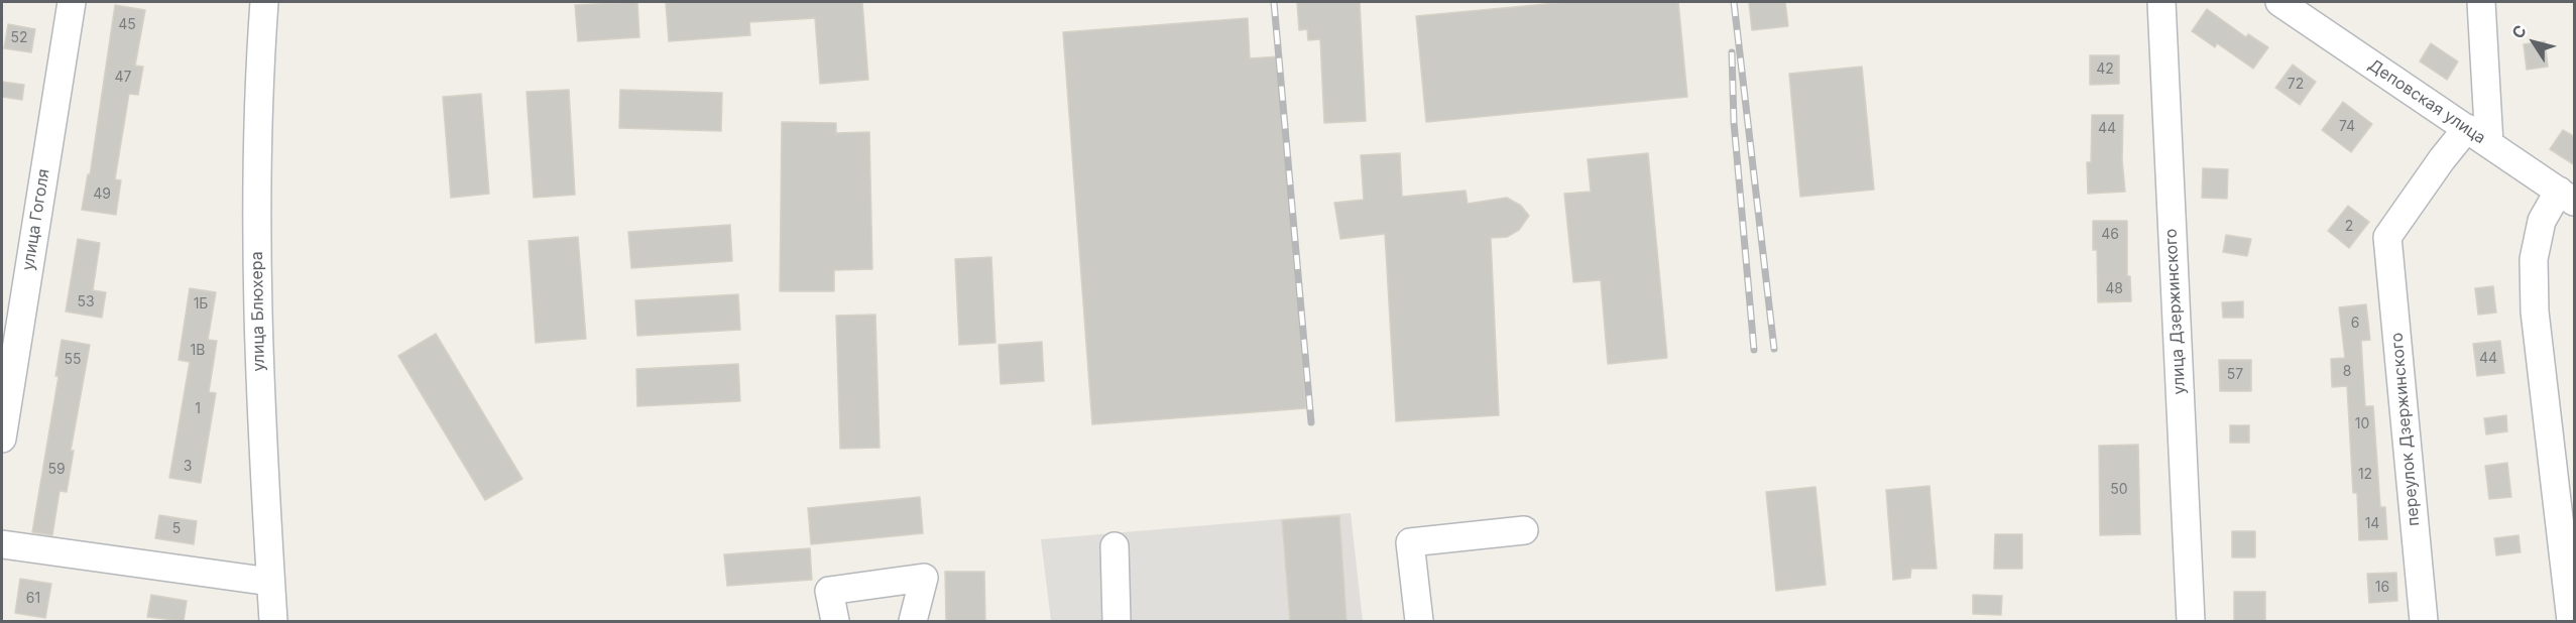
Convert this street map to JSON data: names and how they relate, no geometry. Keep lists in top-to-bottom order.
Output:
{
  "streets": {
    "street": [
      "Деповская улица",
      "улица Гоголя",
      "улица Блюхера",
      "улица Дзержинского",
      "переулок Дзержинского"
    ]
  },
  "crossings": [
    ["Деповская улица", "переулок Дзержинского"]
  ],
  "house_numbers": [
    "45",
    "52",
    "42",
    "47",
    "72",
    "74",
    "44",
    "49",
    "2",
    "46",
    "48",
    "53",
    "1Б",
    "6",
    "1В",
    "44",
    "55",
    "8",
    "57",
    "1",
    "10",
    "3",
    "59",
    "12",
    "50",
    "14",
    "5",
    "16",
    "61"
  ],
  "north": "top left"
}
